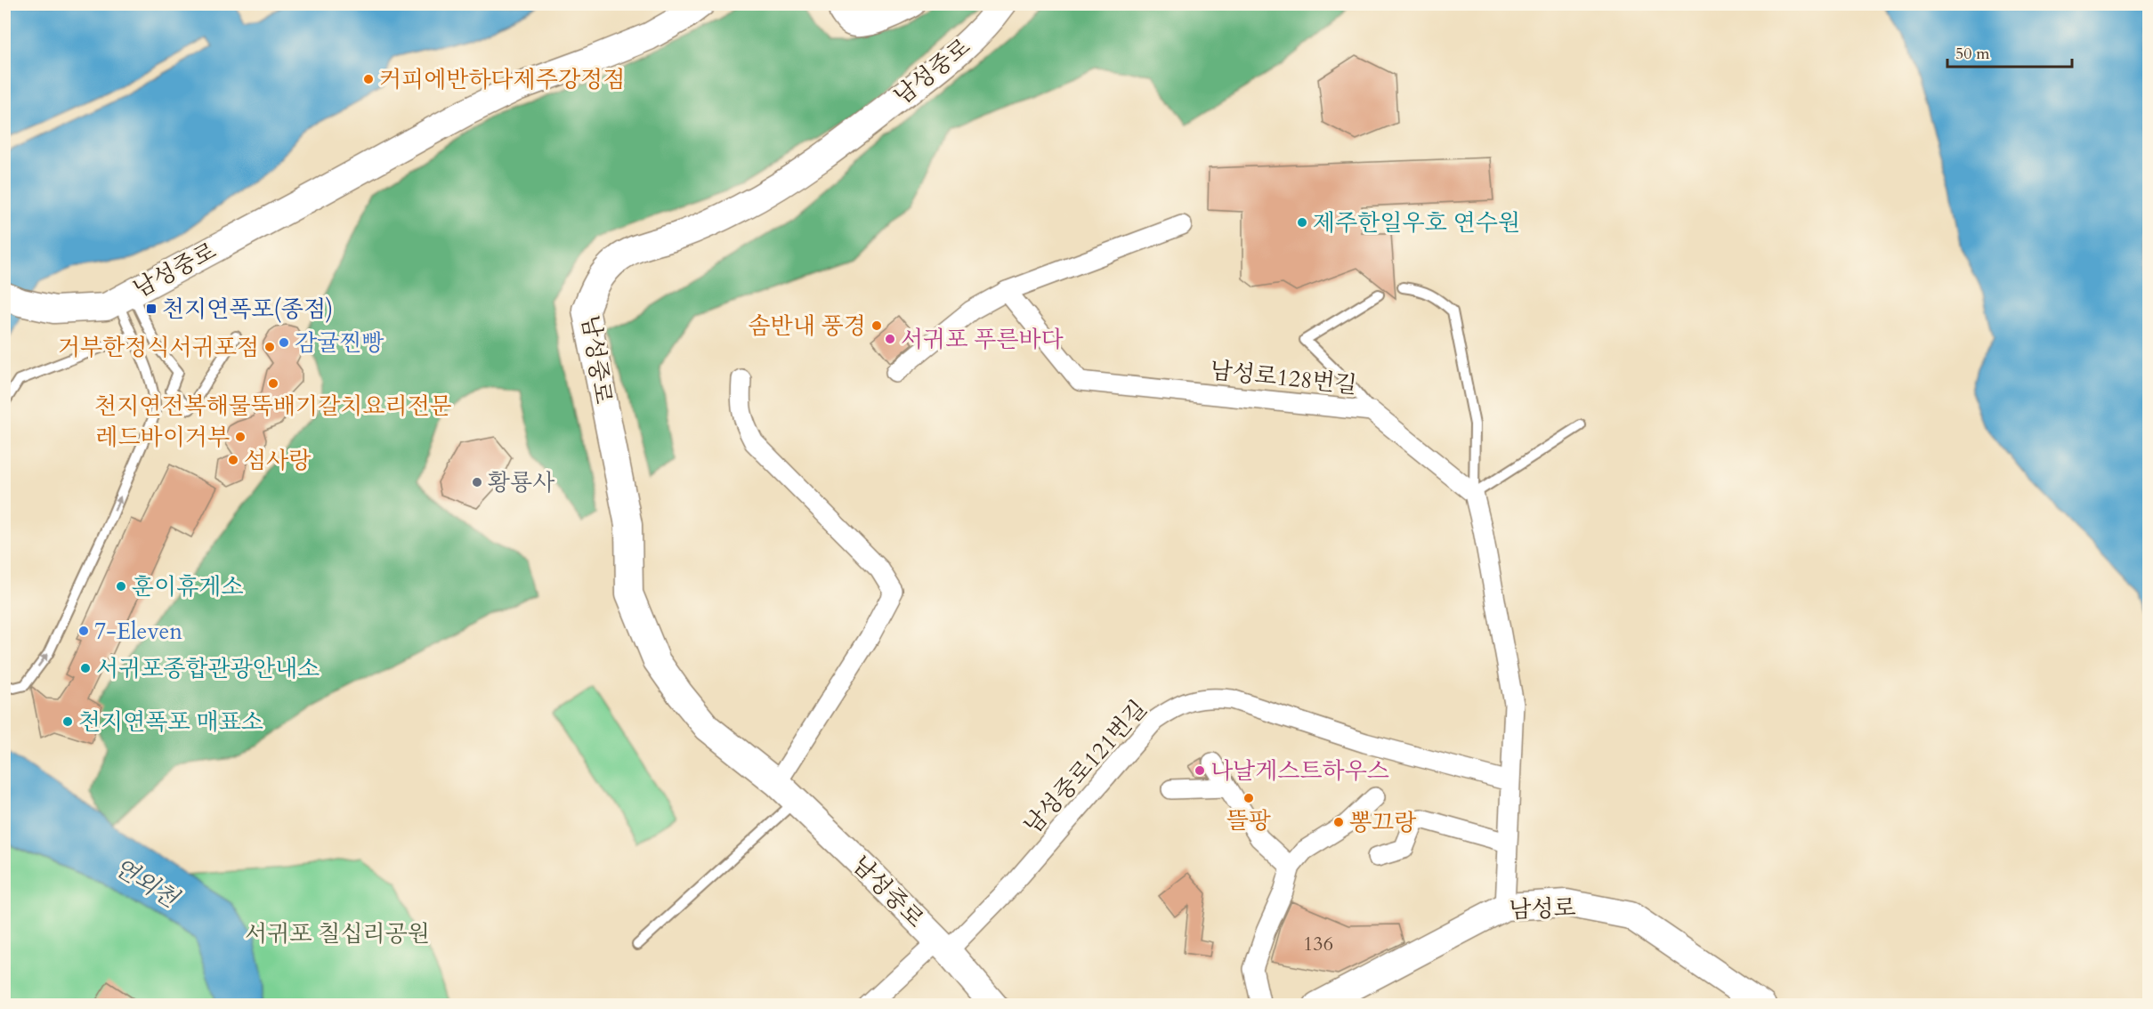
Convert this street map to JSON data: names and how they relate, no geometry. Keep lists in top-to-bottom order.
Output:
{
  "streets": {
    "street": [
      "남성중로",
      "남성로128번길",
      "남성중로121번길",
      "남성로"
    ]
  },
  "crossings": [
    ["남성중로", "남성중로121번길"]
  ],
  "water": ["연외천"],
  "parks": ["서귀포 칠십리공원"],
  "places": {
    "other": [
      "커피에반하다제주강정점",
      "제주한일우호 연수원",
      "솜반내 풍경",
      "서귀포 푸른바다",
      "감귤찐빵",
      "거부한정식서귀포점",
      "천지연전복해물뚝배기갈치요리전문",
      "레드바이거부",
      "섬사랑",
      "황룡사",
      "훈이휴게소",
      "7-Eleven",
      "서귀포종합관광안내소",
      "천지연폭포 매표소",
      "나날게스트하우스",
      "뜰팡",
      "뽕끄랑"
    ],
    "transit": ["천지연폭포(종점)"]
  },
  "house_numbers": ["136"],
  "scale_bar": "50 m"
}
